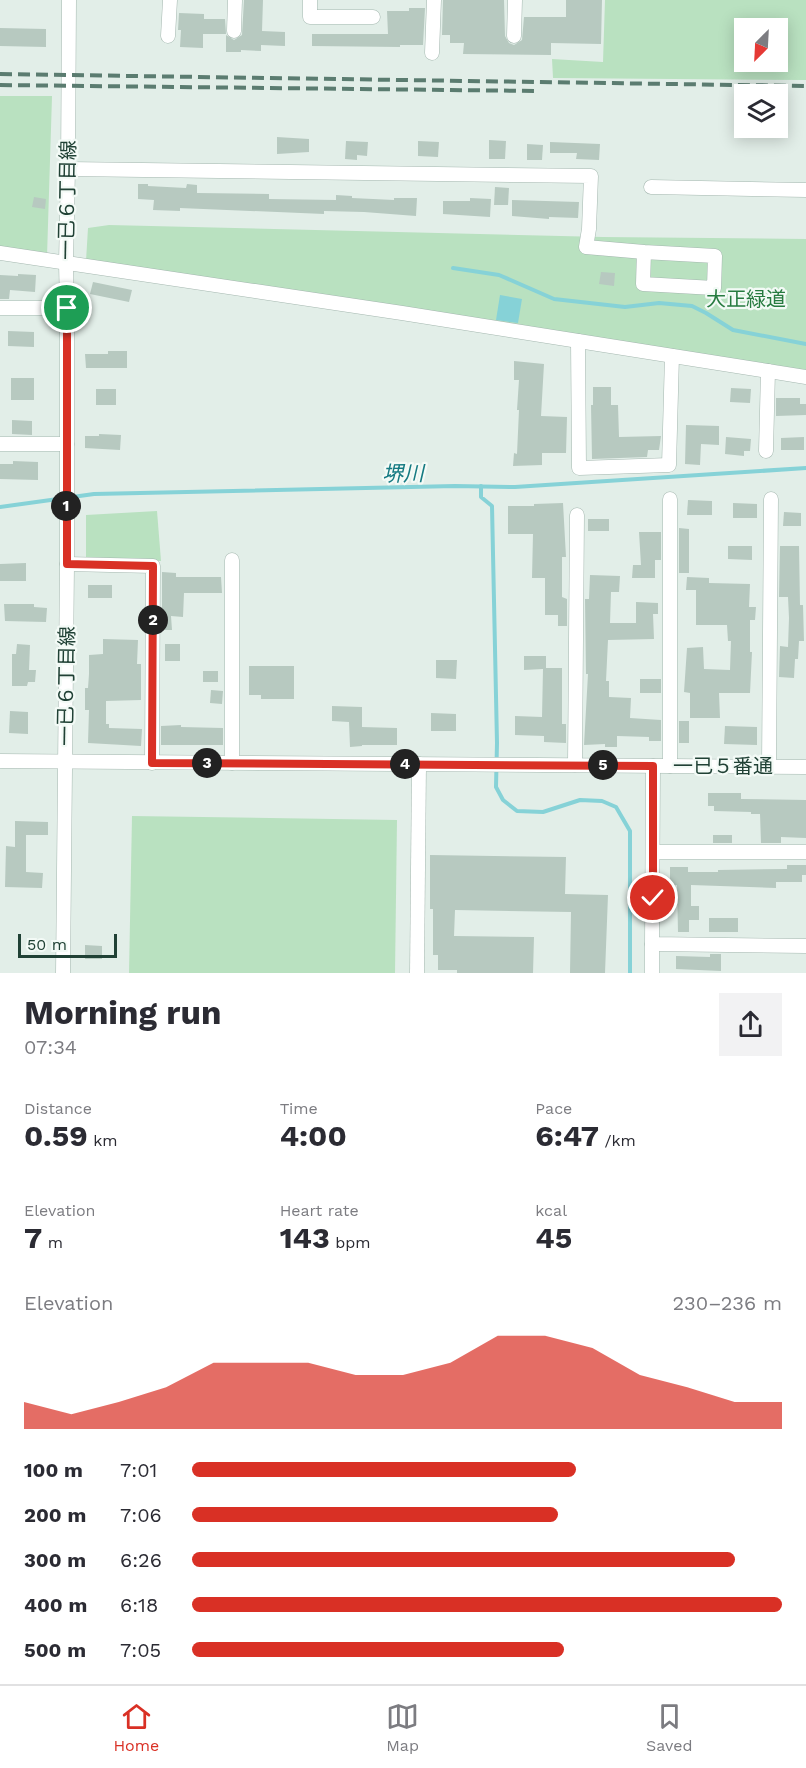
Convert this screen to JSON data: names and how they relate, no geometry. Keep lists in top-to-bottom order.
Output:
{
  "streets": {
    "street": ["一已６丁目線", "一已５番通"]
  },
  "crossings": [
    ["一已６丁目線", "一已５番通"]
  ],
  "water": ["堺川"],
  "parks": ["大正緑道"],
  "scale_bar": "50 m",
  "north": "bottom left",
  "page": {
    "pins": [
      "1",
      "2",
      "3",
      "4",
      "5"
    ],
    "scale": "50 m",
    "heading": ["Morning run", "07:34"],
    "stats": [
      ["Distance", "0.59 km"],
      ["Time", "4:00"],
      ["Pace", "6:47 /km"],
      ["Elevation", "7 m"],
      ["Heart rate", "143 bpm"],
      ["kcal", "45"]
    ],
    "chart": ["Elevation", "230–236 m"],
    "list": [
      {
        "name": "100 m",
        "note": "7:01"
      },
      {
        "name": "200 m",
        "note": "7:06"
      },
      {
        "name": "300 m",
        "note": "6:26"
      },
      {
        "name": "400 m",
        "note": "6:18"
      },
      {
        "name": "500 m",
        "note": "7:05"
      }
    ],
    "tabs": ["Home", "Map", "Saved"]
  }
}
